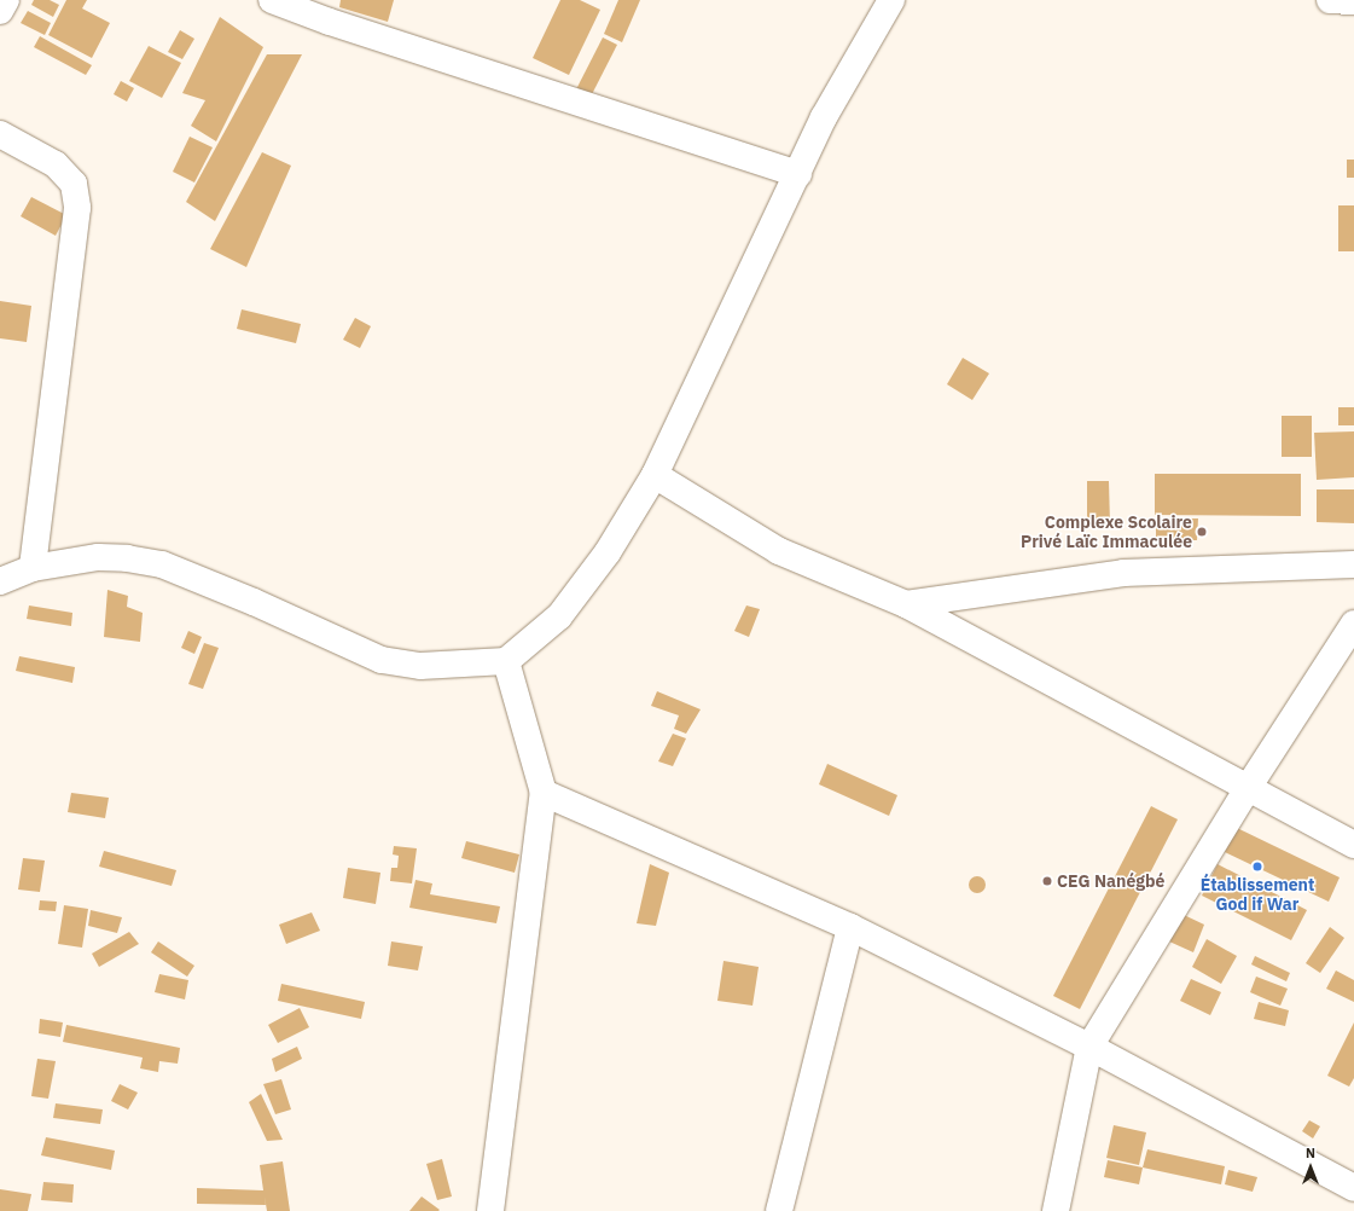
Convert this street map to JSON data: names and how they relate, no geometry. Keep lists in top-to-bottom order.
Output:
{
  "places": ["Complexe Scolaire Privé Laïc Immaculée", "Établissement God if War", "CEG Nanégbé"],
  "north": "top"
}
